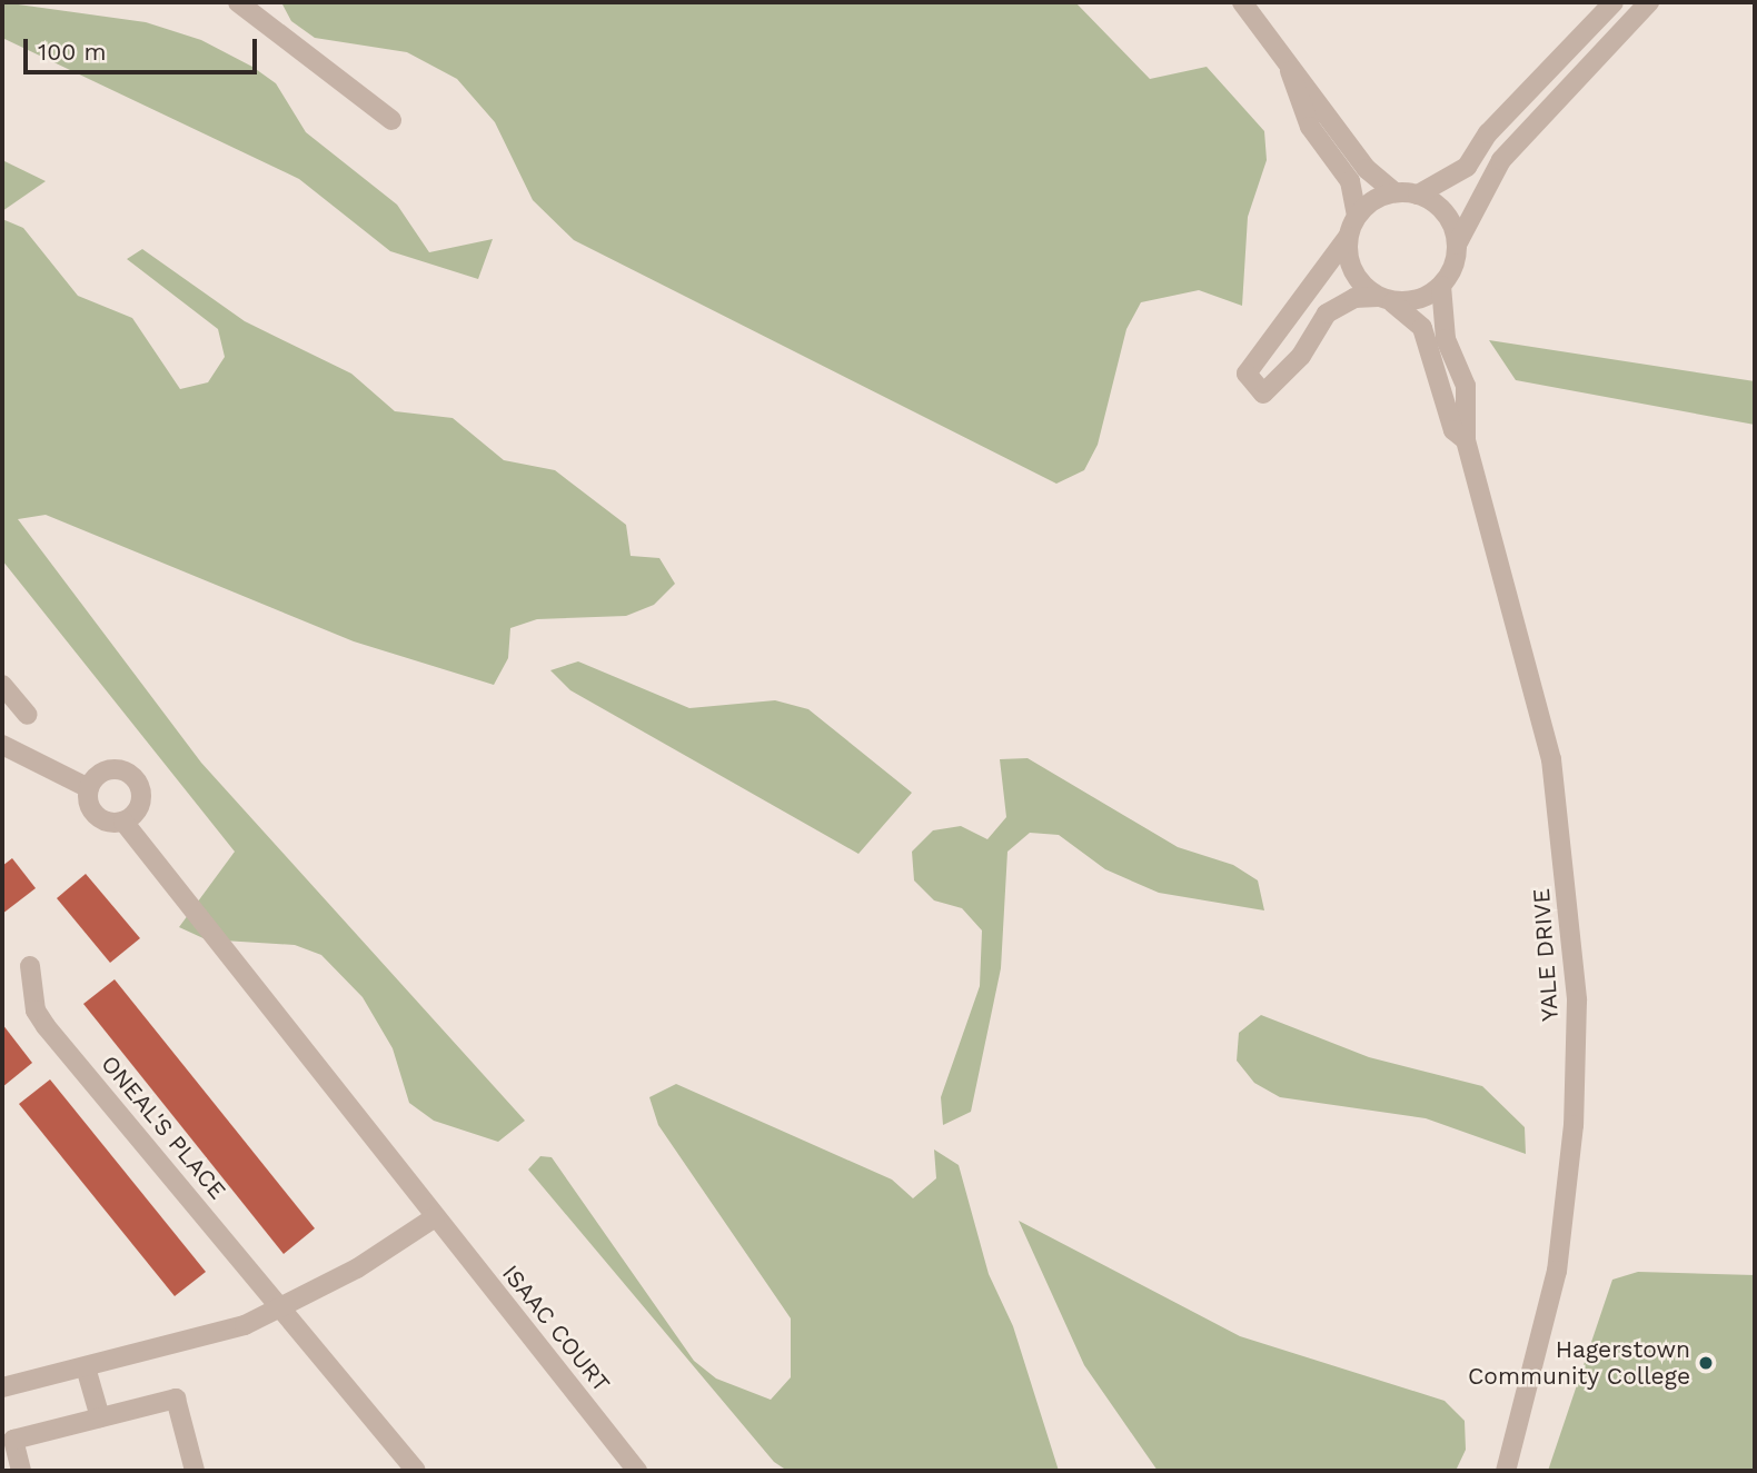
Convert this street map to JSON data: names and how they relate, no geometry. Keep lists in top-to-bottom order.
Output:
{
  "streets": {
    "street": ["YALE DRIVE", "ONEAL'S PLACE", "ISAAC COURT"]
  },
  "places": ["Hagerstown Community College"],
  "scale_bar": "100 m"
}
